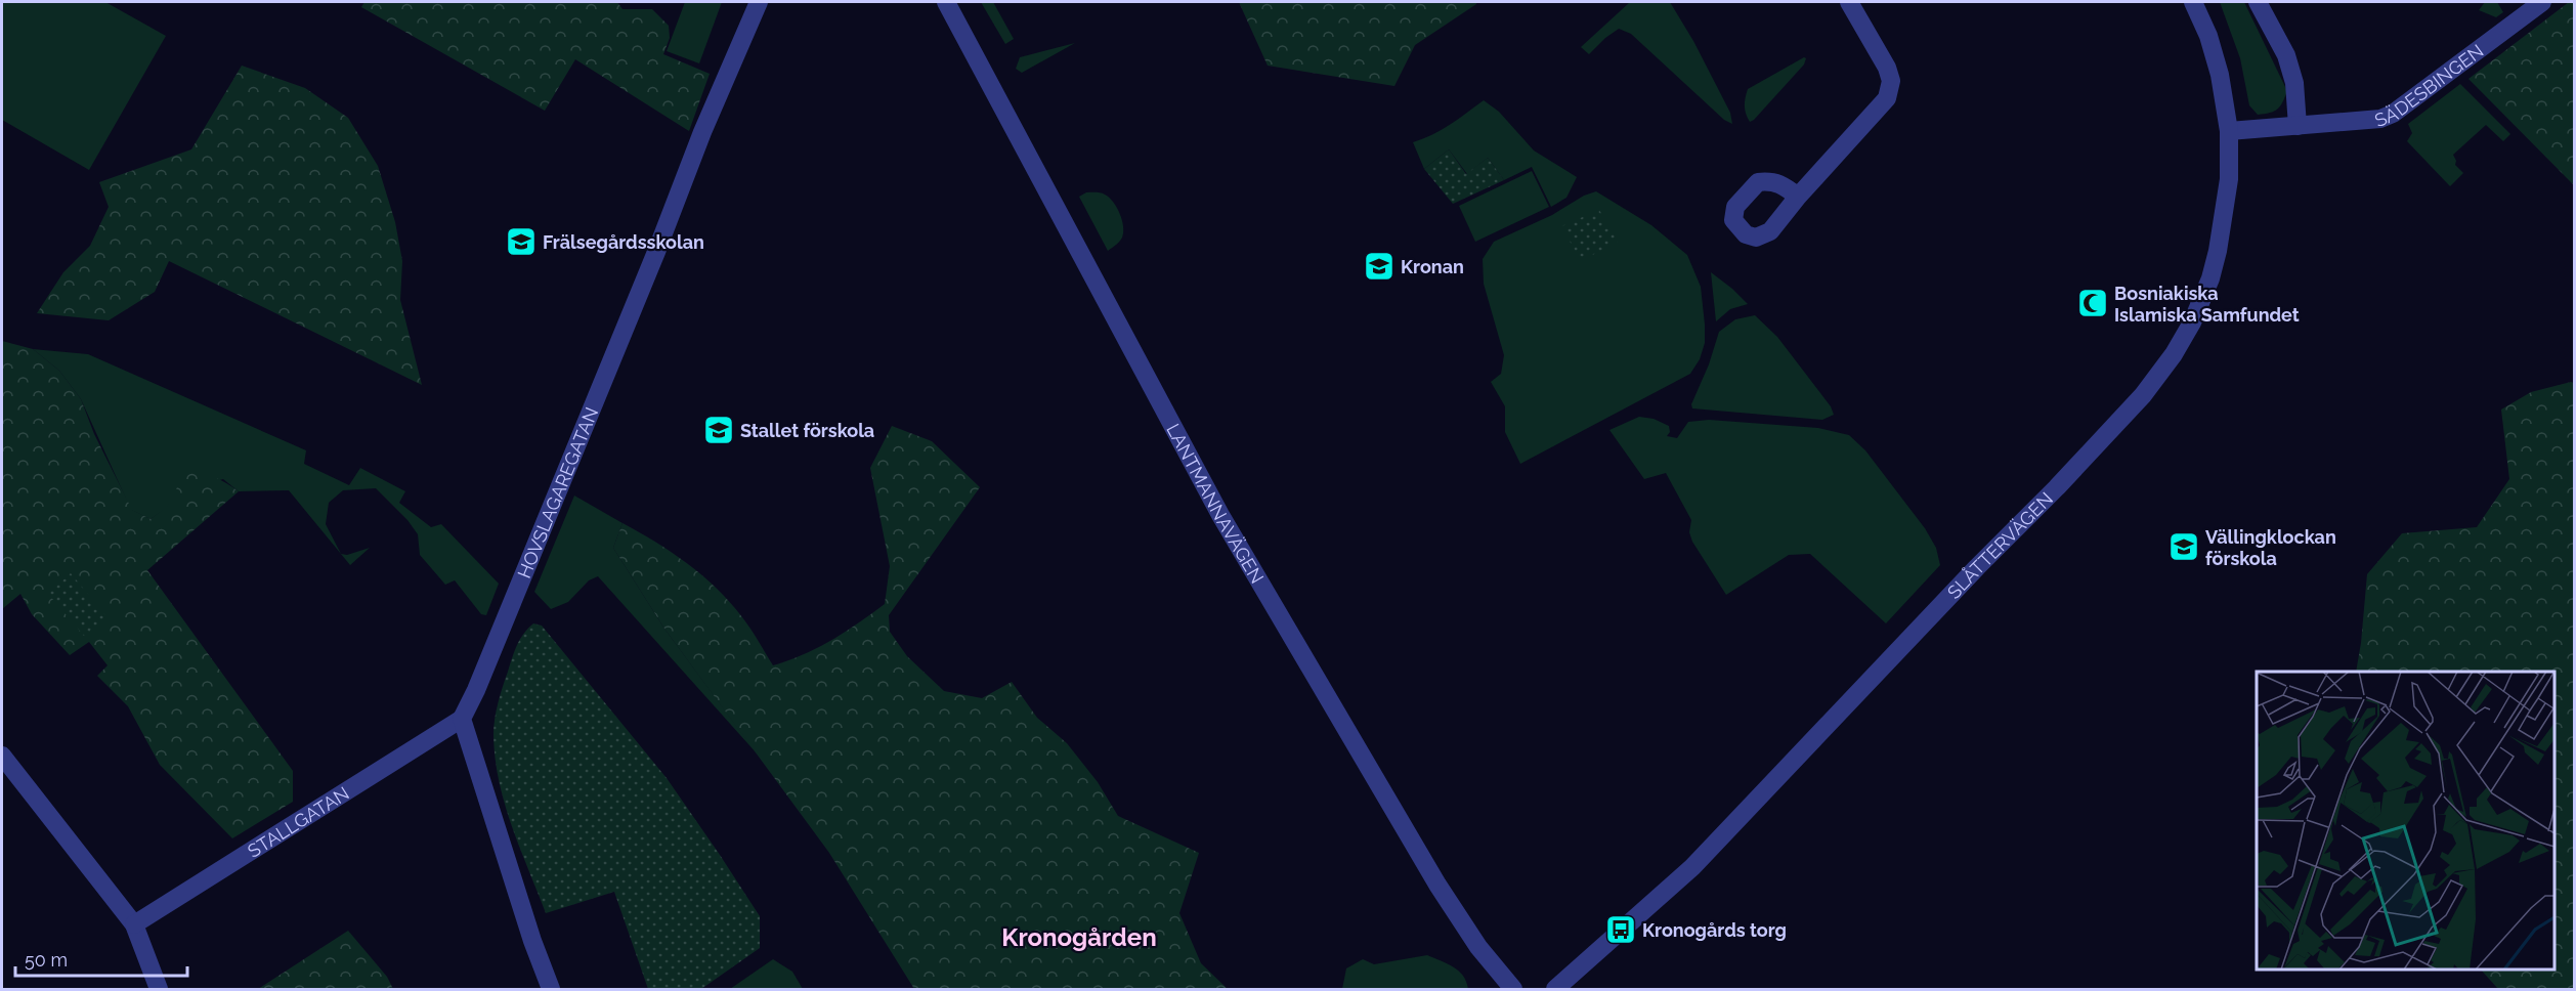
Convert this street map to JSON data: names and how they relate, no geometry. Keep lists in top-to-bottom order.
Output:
{
  "streets": {
    "street": [
      "SÄDESBINGEN",
      "HOVSLAGAREGATAN",
      "LANTMANNAVÄGEN",
      "SLÅTTERVÄGEN",
      "STALLGATAN"
    ]
  },
  "crossings": [
    ["SÄDESBINGEN", "SLÅTTERVÄGEN"],
    ["HOVSLAGAREGATAN", "STALLGATAN"]
  ],
  "districts": ["Kronogården"],
  "places": {
    "school or university": [
      "Frälsegårdsskolan",
      "Kronan",
      "Stallet förskola",
      "Vällingklockan förskola"
    ],
    "mosque": ["Bosniakiska Islamiska Samfundet"],
    "bus stop": ["Kronogårds torg"]
  },
  "scale_bar": "50 m"
}
